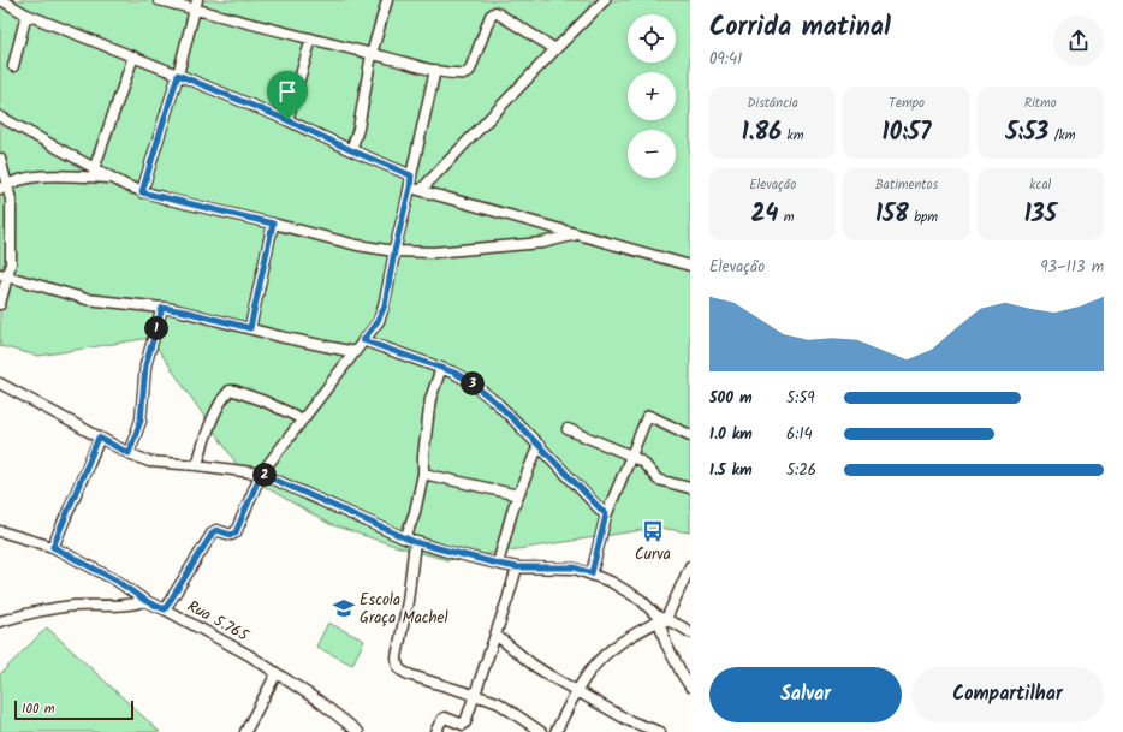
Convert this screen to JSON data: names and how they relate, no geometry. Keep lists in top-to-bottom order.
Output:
{
  "streets": {
    "street": ["Rua 5.765"]
  },
  "places": {
    "bus stop": ["Curva"],
    "school or university": ["Escola Graça Machel"]
  },
  "scale_bar": "100 m",
  "page": {
    "heading": ["Corrida matinal", "09:41"],
    "map_buttons": ["+", "−"],
    "stats": [
      ["Distância", "1.86 km"],
      ["Tempo", "10:57"],
      ["Ritmo", "5:53 /km"],
      ["Elevação", "24 m"],
      ["Batimentos", "158 bpm"],
      ["kcal", "135"]
    ],
    "chart": ["Elevação", "93–113 m"],
    "pins": ["1", "3", "2"],
    "list": [
      {
        "name": "500 m",
        "note": "5:59"
      },
      {
        "name": "1.0 km",
        "note": "6:14"
      },
      {
        "name": "1.5 km",
        "note": "5:26"
      }
    ],
    "buttons": ["Salvar", "Compartilhar"],
    "scale": "100 m"
  }
}
